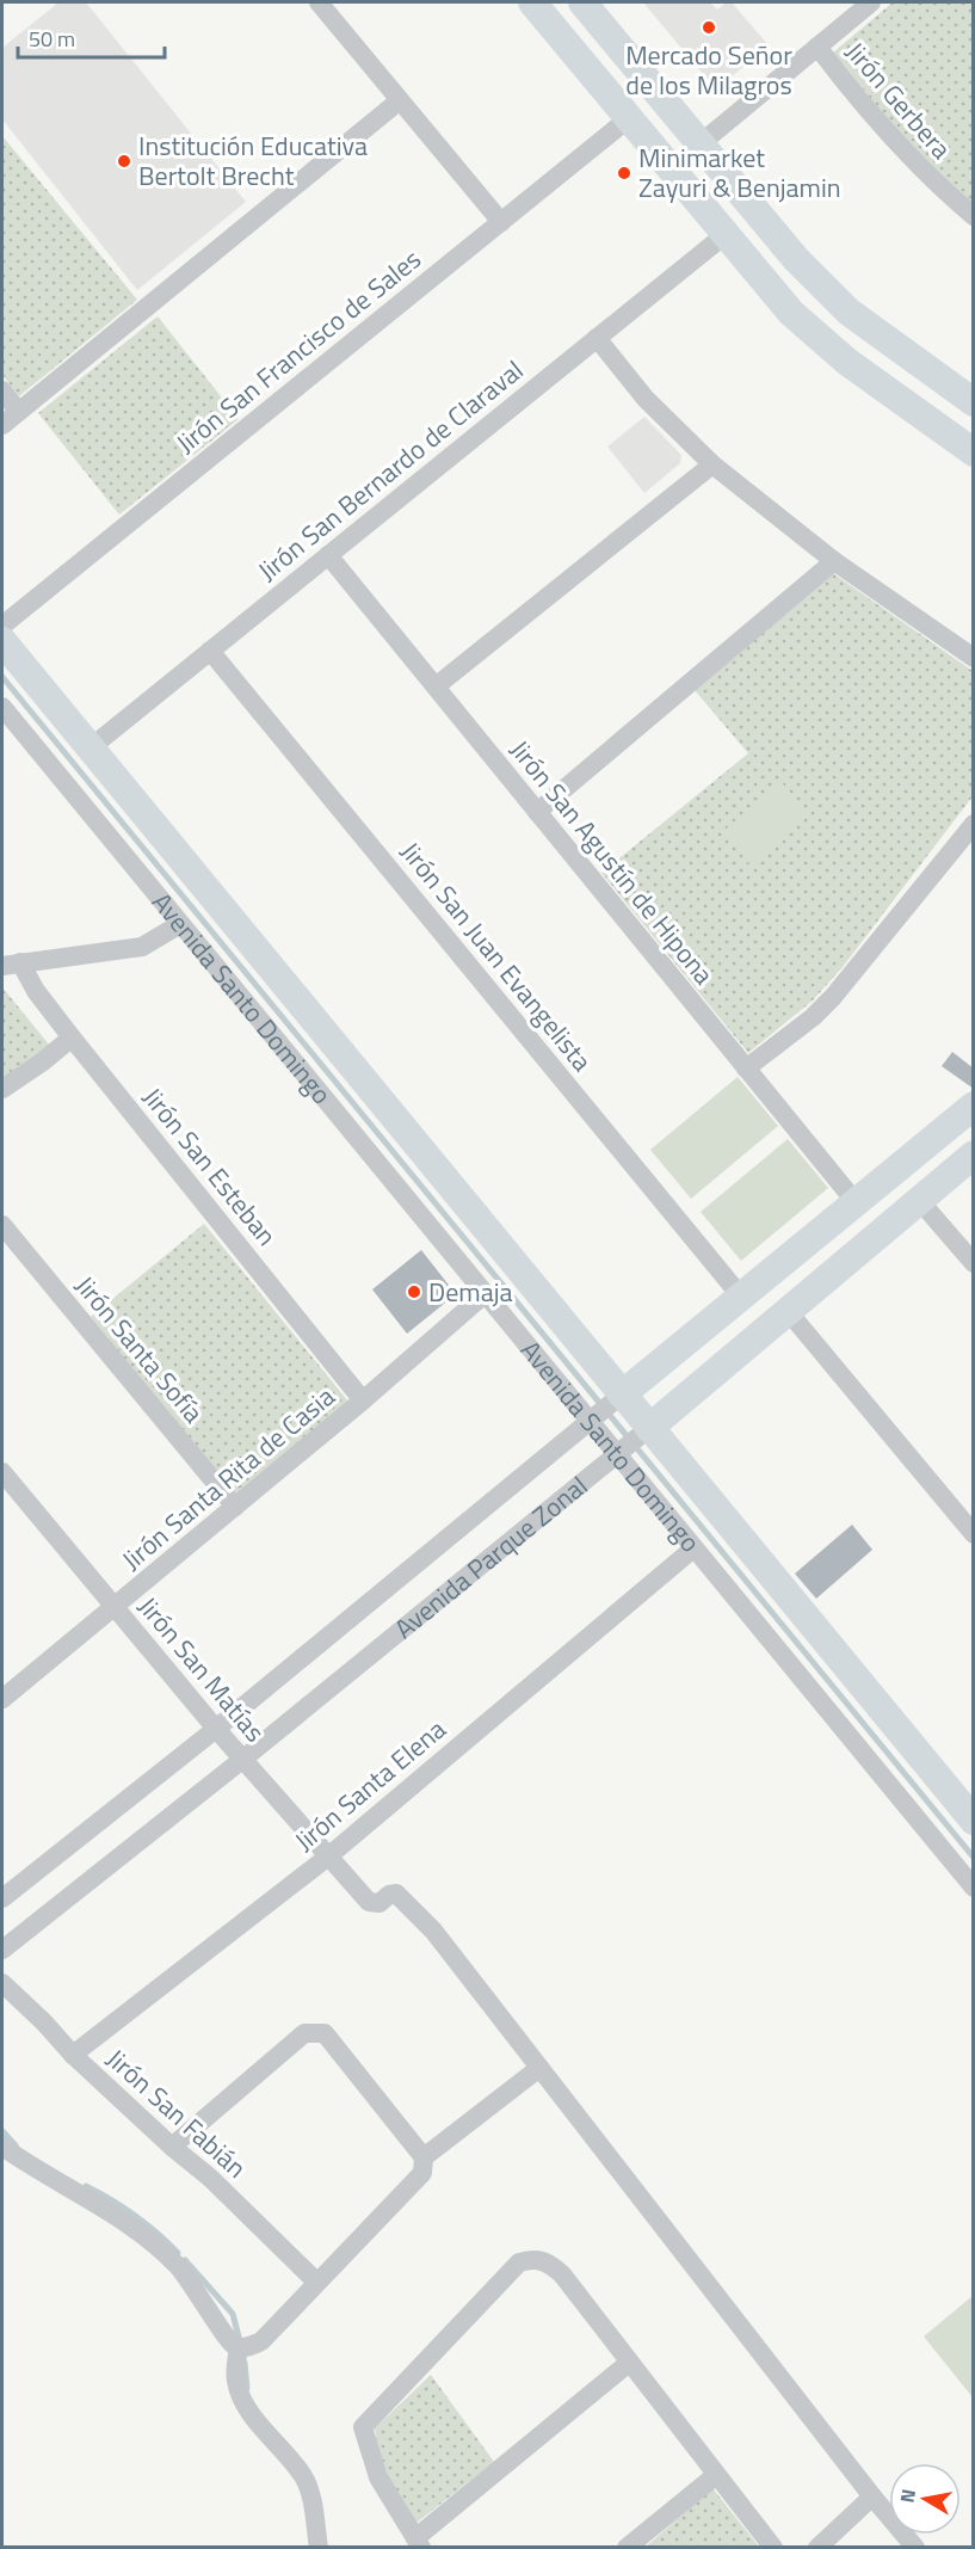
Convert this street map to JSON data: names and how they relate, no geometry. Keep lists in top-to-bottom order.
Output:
{
  "streets": {
    "main road": ["Avenida Santo Domingo", "Avenida Parque Zonal"],
    "street": [
      "Jirón Gerbera",
      "Jirón San Francisco de Sales",
      "Jirón San Bernardo de Claraval",
      "Jirón San Agustín de Hipona",
      "Jirón San Juan Evangelista",
      "Jirón San Esteban",
      "Jirón Santa Sofía",
      "Jirón Santa Rita de Casia",
      "Jirón San Matías",
      "Jirón Santa Elena",
      "Jirón San Fabián"
    ]
  },
  "crossings": [
    ["Jirón San Bernardo de Claraval", "Jirón San Agustín de Hipona"],
    ["Jirón San Bernardo de Claraval", "Jirón San Juan Evangelista"],
    ["Jirón San Bernardo de Claraval", "Avenida Santo Domingo"],
    ["Jirón San Agustín de Hipona", "Avenida Parque Zonal"],
    ["Jirón San Juan Evangelista", "Avenida Parque Zonal"],
    ["Avenida Santo Domingo", "Jirón Santa Rita de Casia"],
    ["Avenida Santo Domingo", "Avenida Parque Zonal"],
    ["Avenida Santo Domingo", "Jirón Santa Elena"],
    ["Jirón San Esteban", "Jirón Santa Rita de Casia"],
    ["Jirón Santa Sofía", "Jirón Santa Rita de Casia"],
    ["Jirón Santa Rita de Casia", "Jirón San Matías"],
    ["Avenida Parque Zonal", "Jirón San Matías"],
    ["Jirón San Matías", "Jirón Santa Elena"],
    ["Jirón Santa Elena", "Jirón San Fabián"]
  ],
  "places": [
    "Mercado Señor de los Milagros",
    "Institución Educativa Bertolt Brecht",
    "Minimarket Zayuri & Benjamin",
    "Demaja"
  ],
  "scale_bar": "50 m",
  "north": "left"
}
